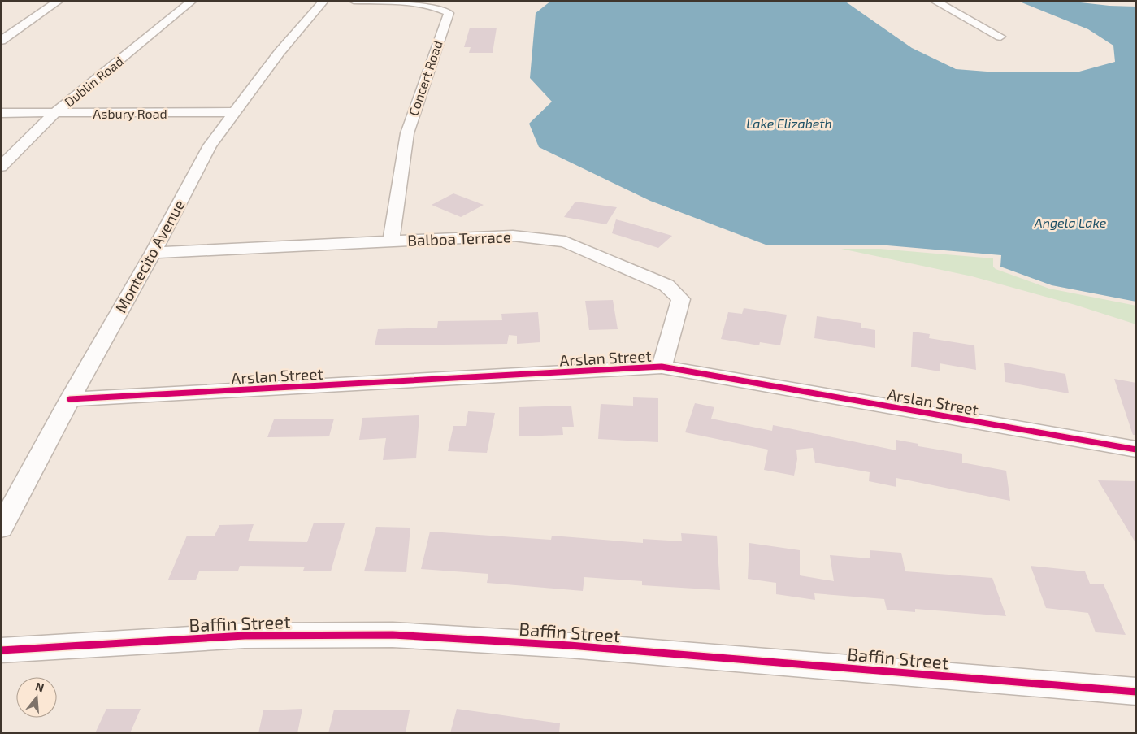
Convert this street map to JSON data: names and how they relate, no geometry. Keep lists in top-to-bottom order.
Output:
{
  "streets": {
    "street": [
      "Concert Road",
      "Dublin Road",
      "Asbury Road",
      "Balboa Terrace",
      "Montecito Avenue",
      "Arslan Street",
      "Baffin Street"
    ]
  },
  "crossings": [
    ["Concert Road", "Balboa Terrace"],
    ["Dublin Road", "Asbury Road"],
    ["Asbury Road", "Montecito Avenue"],
    ["Balboa Terrace", "Montecito Avenue"],
    ["Balboa Terrace", "Arslan Street"],
    ["Montecito Avenue", "Arslan Street"]
  ],
  "water": ["Lake Elizabeth", "Angela Lake"],
  "north": "top"
}
